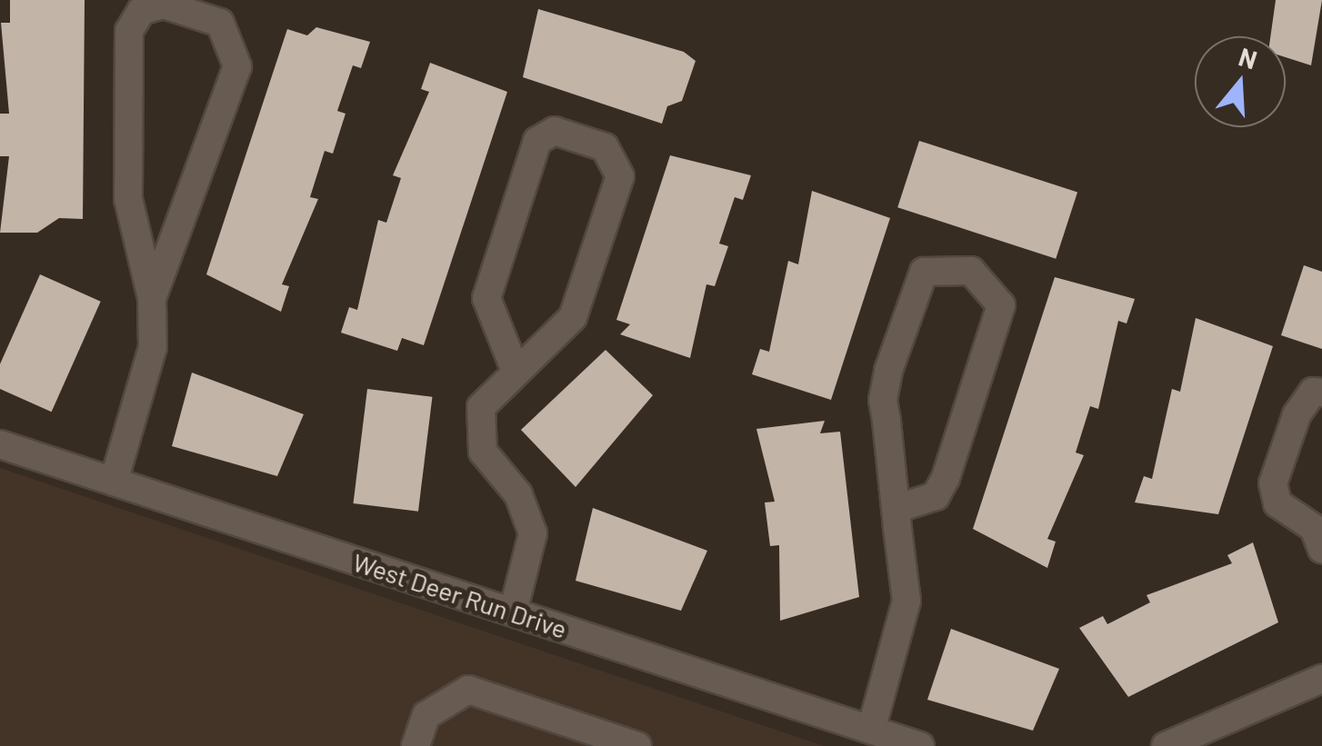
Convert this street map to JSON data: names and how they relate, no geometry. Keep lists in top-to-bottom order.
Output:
{
  "streets": {
    "lane": ["West Deer Run Drive"]
  },
  "north": "top"
}
